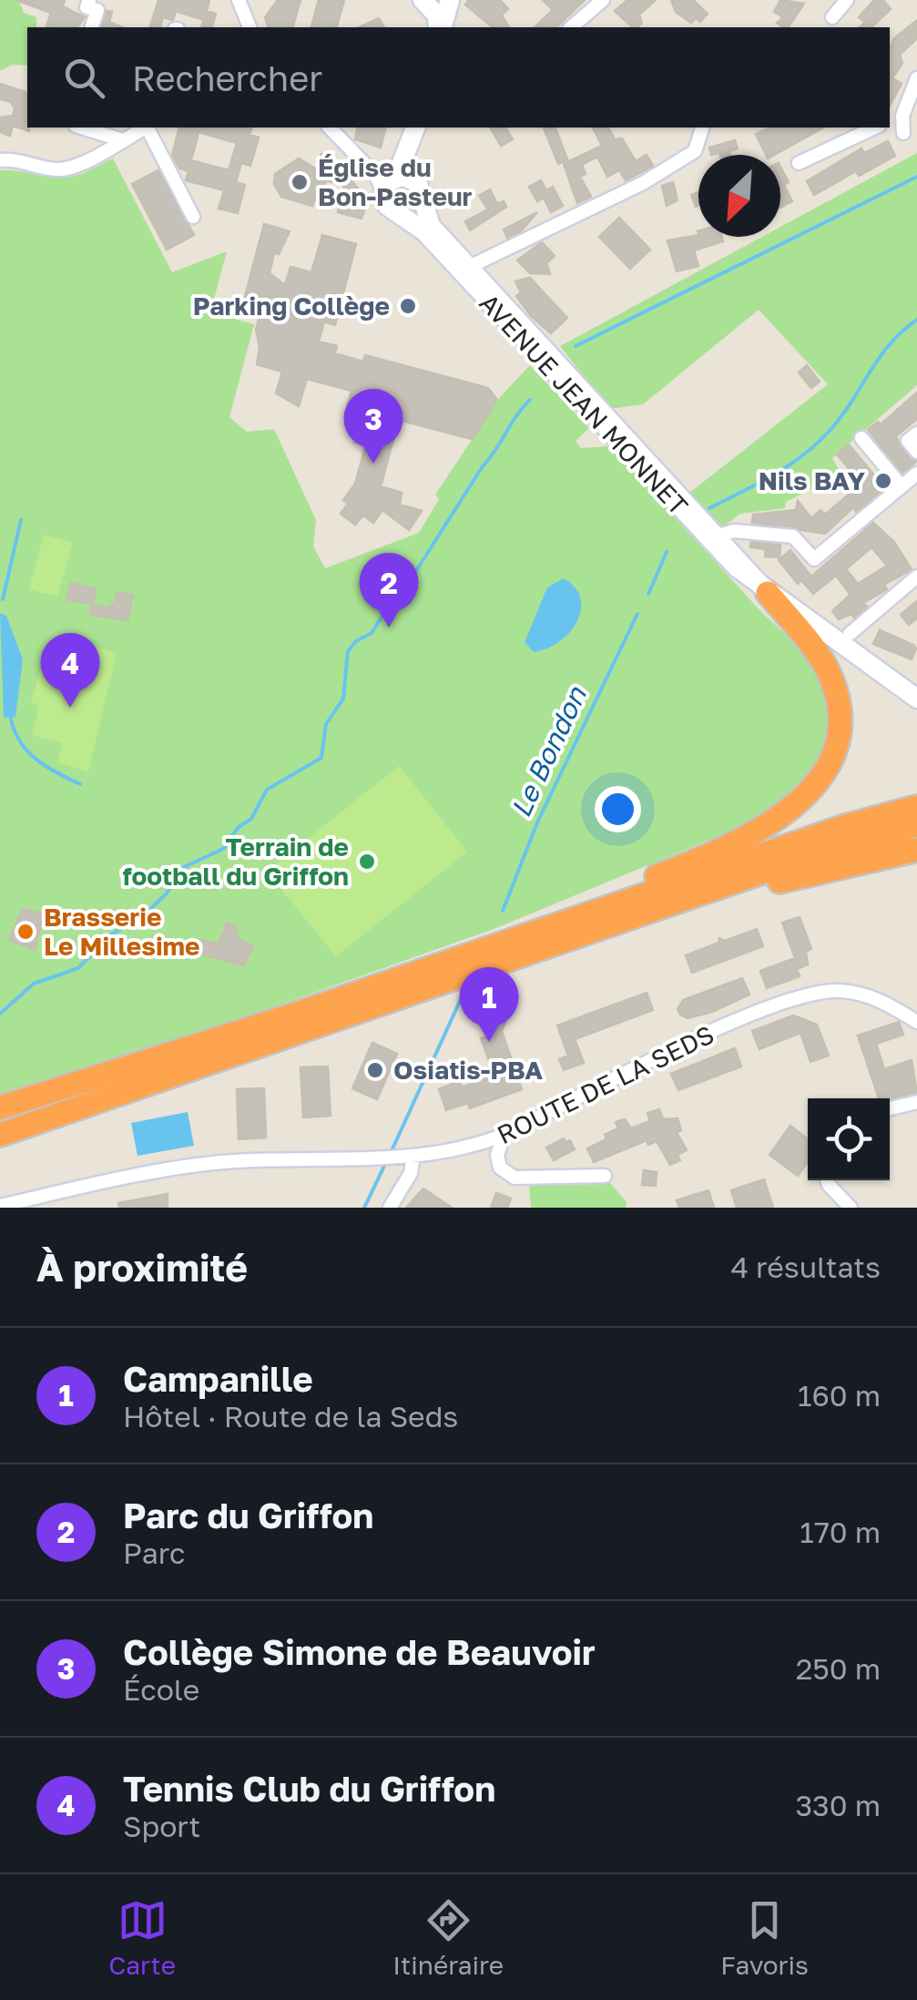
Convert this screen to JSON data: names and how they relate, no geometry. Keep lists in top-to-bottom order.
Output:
{
  "streets": {
    "street": ["AVENUE JEAN MONNET", "ROUTE DE LA SEDS"]
  },
  "water": ["Le Bondon"],
  "places": [
    "Église du Bon-Pasteur",
    "Parking Collège",
    "Nils BAY",
    "Terrain de football du Griffon",
    "Brasserie Le Millesime",
    "Osiatis-PBA"
  ],
  "north": "bottom left",
  "page": {
    "search": "Rechercher",
    "pins": [
      "3",
      "2",
      "4",
      "1"
    ],
    "heading": ["À proximité", "4 résultats"],
    "list": [
      {
        "mark": "1",
        "name": "Campanille",
        "note": "Hôtel · Route de la Seds",
        "value": "160 m"
      },
      {
        "mark": "2",
        "name": "Parc du Griffon",
        "note": "Parc",
        "value": "170 m"
      },
      {
        "mark": "3",
        "name": "Collège Simone de Beauvoir",
        "note": "École",
        "value": "250 m"
      },
      {
        "mark": "4",
        "name": "Tennis Club du Griffon",
        "note": "Sport",
        "value": "330 m"
      }
    ],
    "nav": ["Carte", "Itinéraire", "Favoris"]
  }
}
